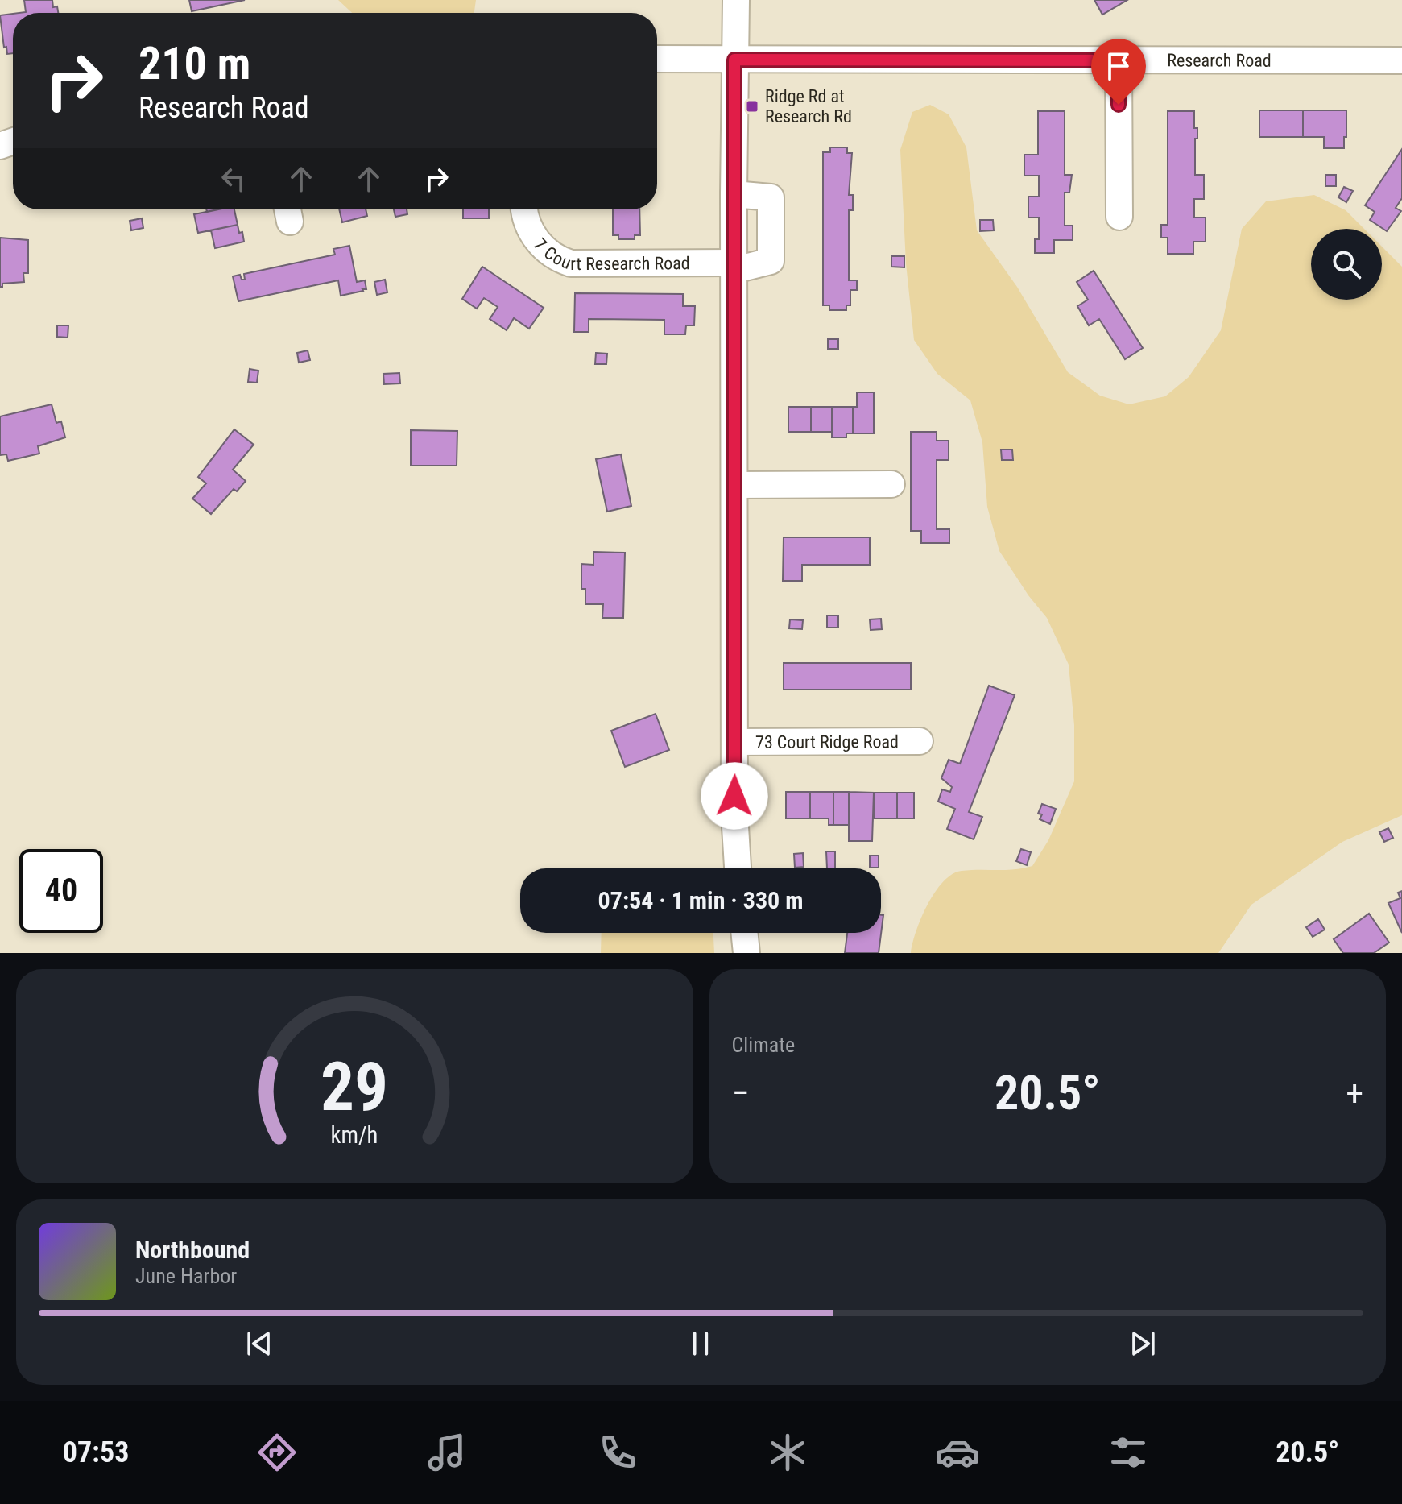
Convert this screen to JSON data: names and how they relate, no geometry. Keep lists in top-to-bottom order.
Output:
{
  "streets": {
    "street": ["Research Road", "7 Court Research Road", "73 Court Ridge Road"]
  },
  "places": {
    "transit": ["Ridge Rd at Research Rd"]
  },
  "page": {
    "turn": ["210 m", "Research Road"],
    "limit": "40",
    "trip": "07:54 · 1 min · 330 m",
    "tile": "Climate",
    "heat": ["−", "20.5°", "+"],
    "song": ["Northbound", "June Harbor"],
    "tabs": ["07:53", "20.5°"],
    "gauge": ["29", "km/h"]
  }
}
